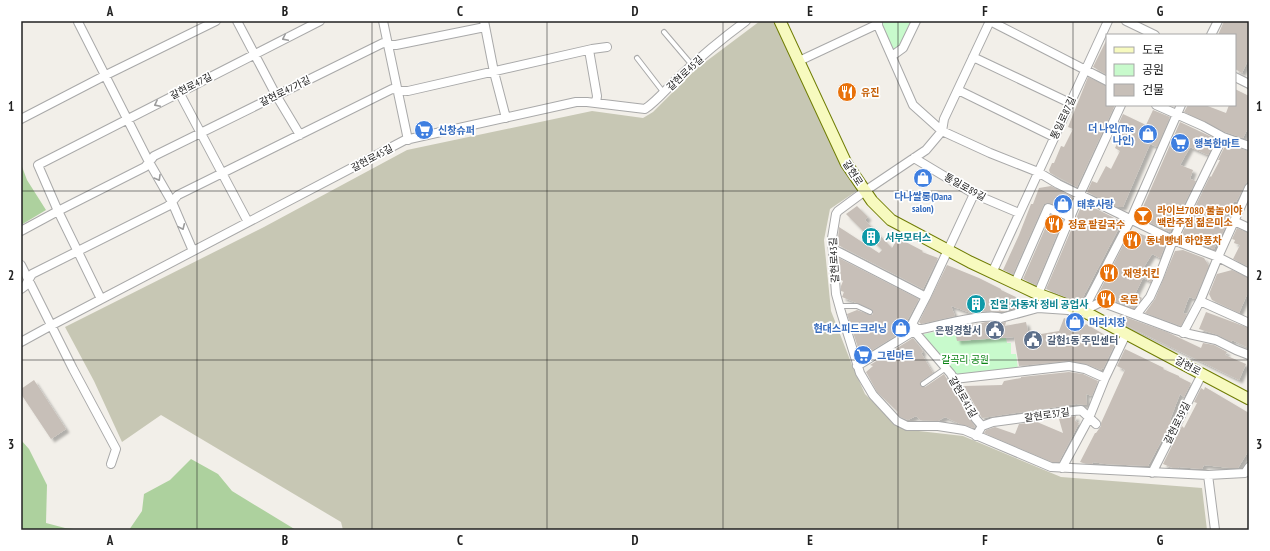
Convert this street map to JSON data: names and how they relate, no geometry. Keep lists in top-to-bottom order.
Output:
{
  "streets": {
    "main road": ["갈현로"],
    "street": [
      "갈현로45길",
      "갈현로47길",
      "갈현로47가길",
      "통일로87길",
      "통일로89길",
      "갈현로43길",
      "갈현로41길",
      "갈현로37길",
      "갈현로39길"
    ]
  },
  "crossings": [
    ["갈현로47길", "갈현로47가길"],
    ["갈현로", "갈현로43길"],
    ["갈현로", "갈현로39길"],
    ["갈현로41길", "갈현로37길"]
  ],
  "parks": ["갈곡리 공원"],
  "places": {
    "restaurant": [
      "유진",
      "정윤 팥칼국수",
      "동네빵네 하얀풍차",
      "재영치킨",
      "옥문"
    ],
    "supermarket": ["신창슈퍼", "행복한마트", "그린마트"],
    "shop": [
      "더 나인(The 나인)",
      "다나쌀롱(Dana salon)",
      "태후사랑",
      "머리치장",
      "현대스피드크리닝"
    ],
    "bar": ["라이브7080 불놀이야 백란주점 젊은미소"],
    "building": ["서부모터스", "진일 자동차 정비 공업사"],
    "public building": ["은평경찰서", "갈현1동 주민센터"]
  },
  "legend": ["도로", "공원", "건물"],
  "grid": {
    "columns": [
      "A",
      "B",
      "C",
      "D",
      "E",
      "F",
      "G"
    ],
    "rows": ["1", "2", "3"]
  }
}
